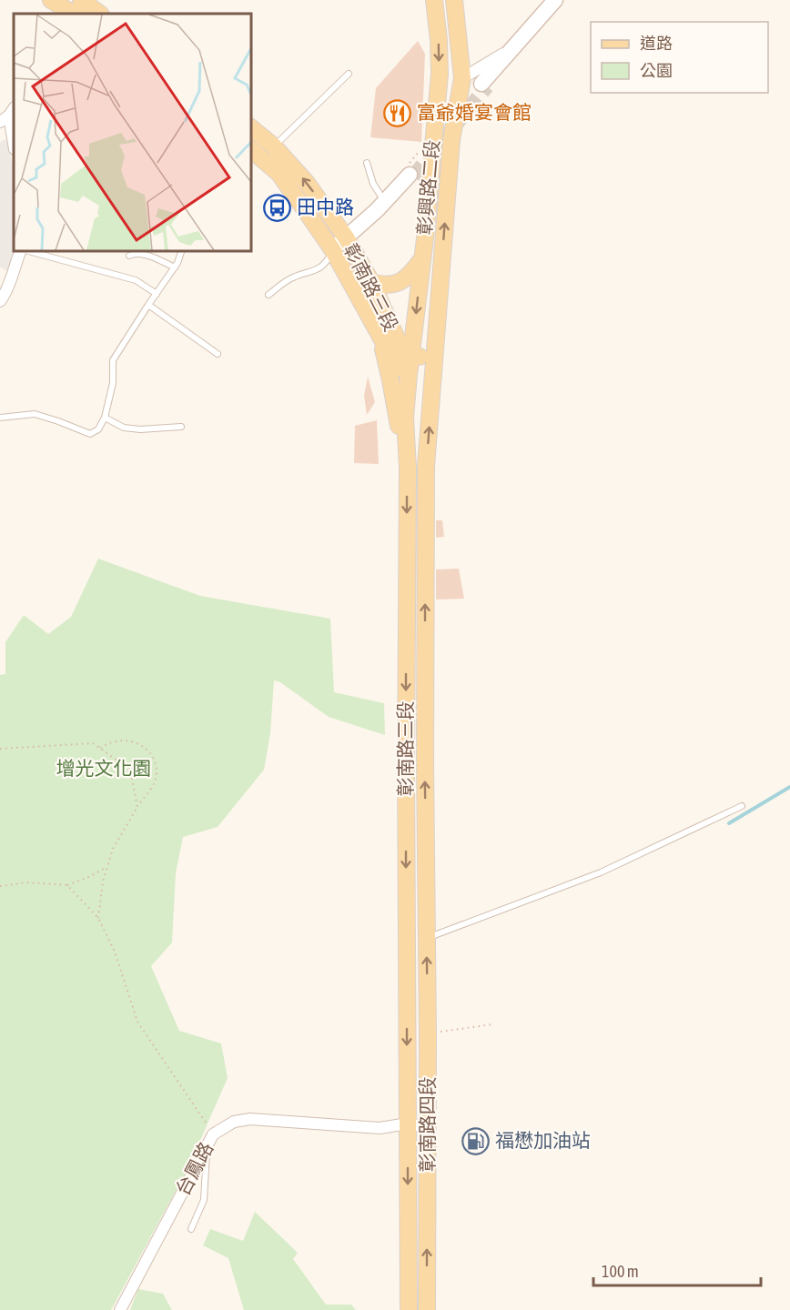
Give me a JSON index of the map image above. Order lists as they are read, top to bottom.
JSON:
{
  "streets": {
    "main road": ["彰興路二段", "彰南路三段", "彰南路四段"],
    "street": ["台鳳路"]
  },
  "crossings": [
    ["彰興路二段", "彰南路三段"],
    ["彰南路三段", "彰南路四段"],
    ["彰南路三段", "台鳳路"],
    ["彰南路四段", "台鳳路"]
  ],
  "parks": ["增光文化園"],
  "places": {
    "restaurant": ["富爺婚宴會館"],
    "bus stop": ["田中路"],
    "fuel station": ["福懋加油站"]
  },
  "legend": ["道路", "公園"],
  "scale_bar": "100 m"
}
